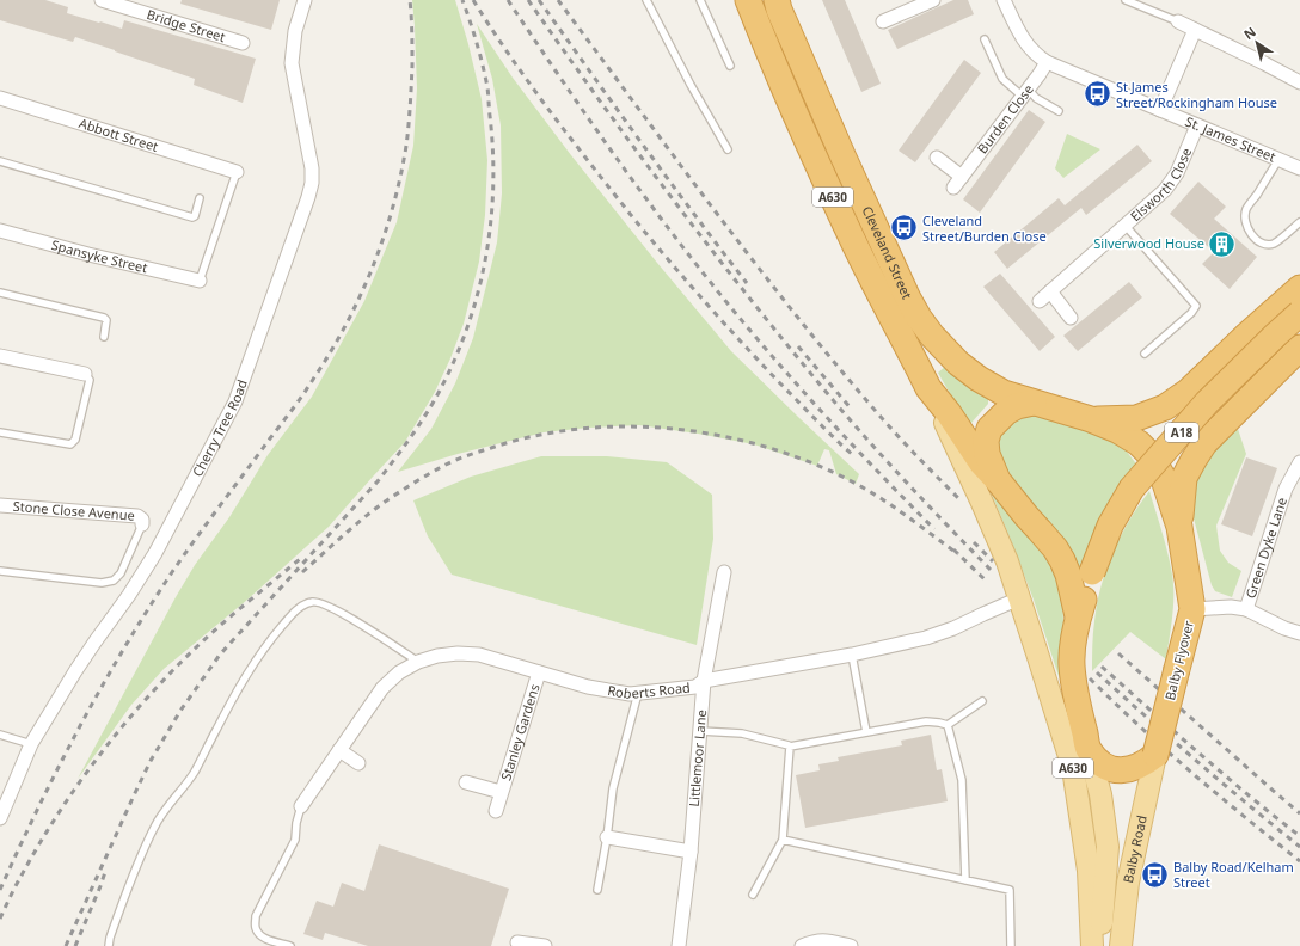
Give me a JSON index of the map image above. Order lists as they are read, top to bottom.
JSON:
{
  "streets": {
    "highway": [
      "A630",
      "Cleveland Street",
      "A18",
      "Balby Flyover"
    ],
    "main road": ["Balby Road"],
    "street": [
      "Bridge Street",
      "Burden Close",
      "Abbott Street",
      "St. James Street",
      "Elsworth Close",
      "Spansyke Street",
      "Cherry Tree Road",
      "Stone Close Avenue",
      "Green Dyke Lane",
      "Roberts Road",
      "Stanley Gardens",
      "Littlemoor Lane"
    ]
  },
  "crossings": [
    ["Burden Close", "St. James Street"],
    ["St. James Street", "Elsworth Close"],
    ["A630", "Cleveland Street"],
    ["A630", "A18"],
    ["A630", "Balby Flyover"],
    ["A630", "Roberts Road"],
    ["A630", "Balby Road"],
    ["Cleveland Street", "Balby Flyover"],
    ["Cleveland Street", "Roberts Road"],
    ["A18", "Balby Flyover"],
    ["Balby Flyover", "Balby Road"],
    ["Roberts Road", "Stanley Gardens"],
    ["Roberts Road", "Littlemoor Lane"]
  ],
  "places": {
    "bus stop": ["St James Street/Rockingham House", "Cleveland Street/Burden Close", "Balby Road/Kelham Street"],
    "building": ["Silverwood House"]
  },
  "north": "top left"
}
